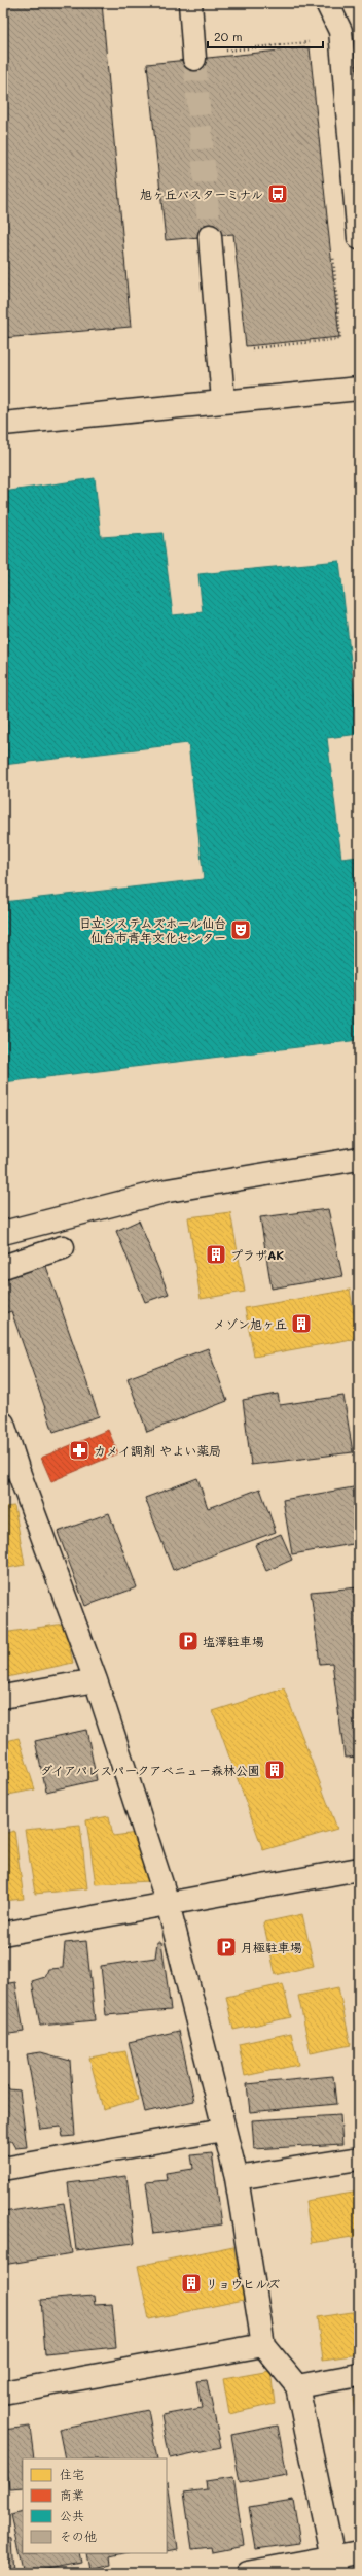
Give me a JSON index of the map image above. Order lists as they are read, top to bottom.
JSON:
{
  "places": {
    "bus stop": ["旭ヶ丘バスターミナル"],
    "theatre": ["日立システムズホール仙台 仙台市青年文化センター"],
    "building": [
      "プラザAK",
      "メゾン旭ヶ丘",
      "ダイアパレスパークアベニュー森林公園",
      "リョウヒルズ"
    ],
    "pharmacy": ["カメイ調剤 やよい薬局"],
    "parking": ["塩澤駐車場", "月極駐車場"]
  },
  "legend": [
    "住宅",
    "商業",
    "公共",
    "その他"
  ],
  "scale_bar": "20 m"
}
